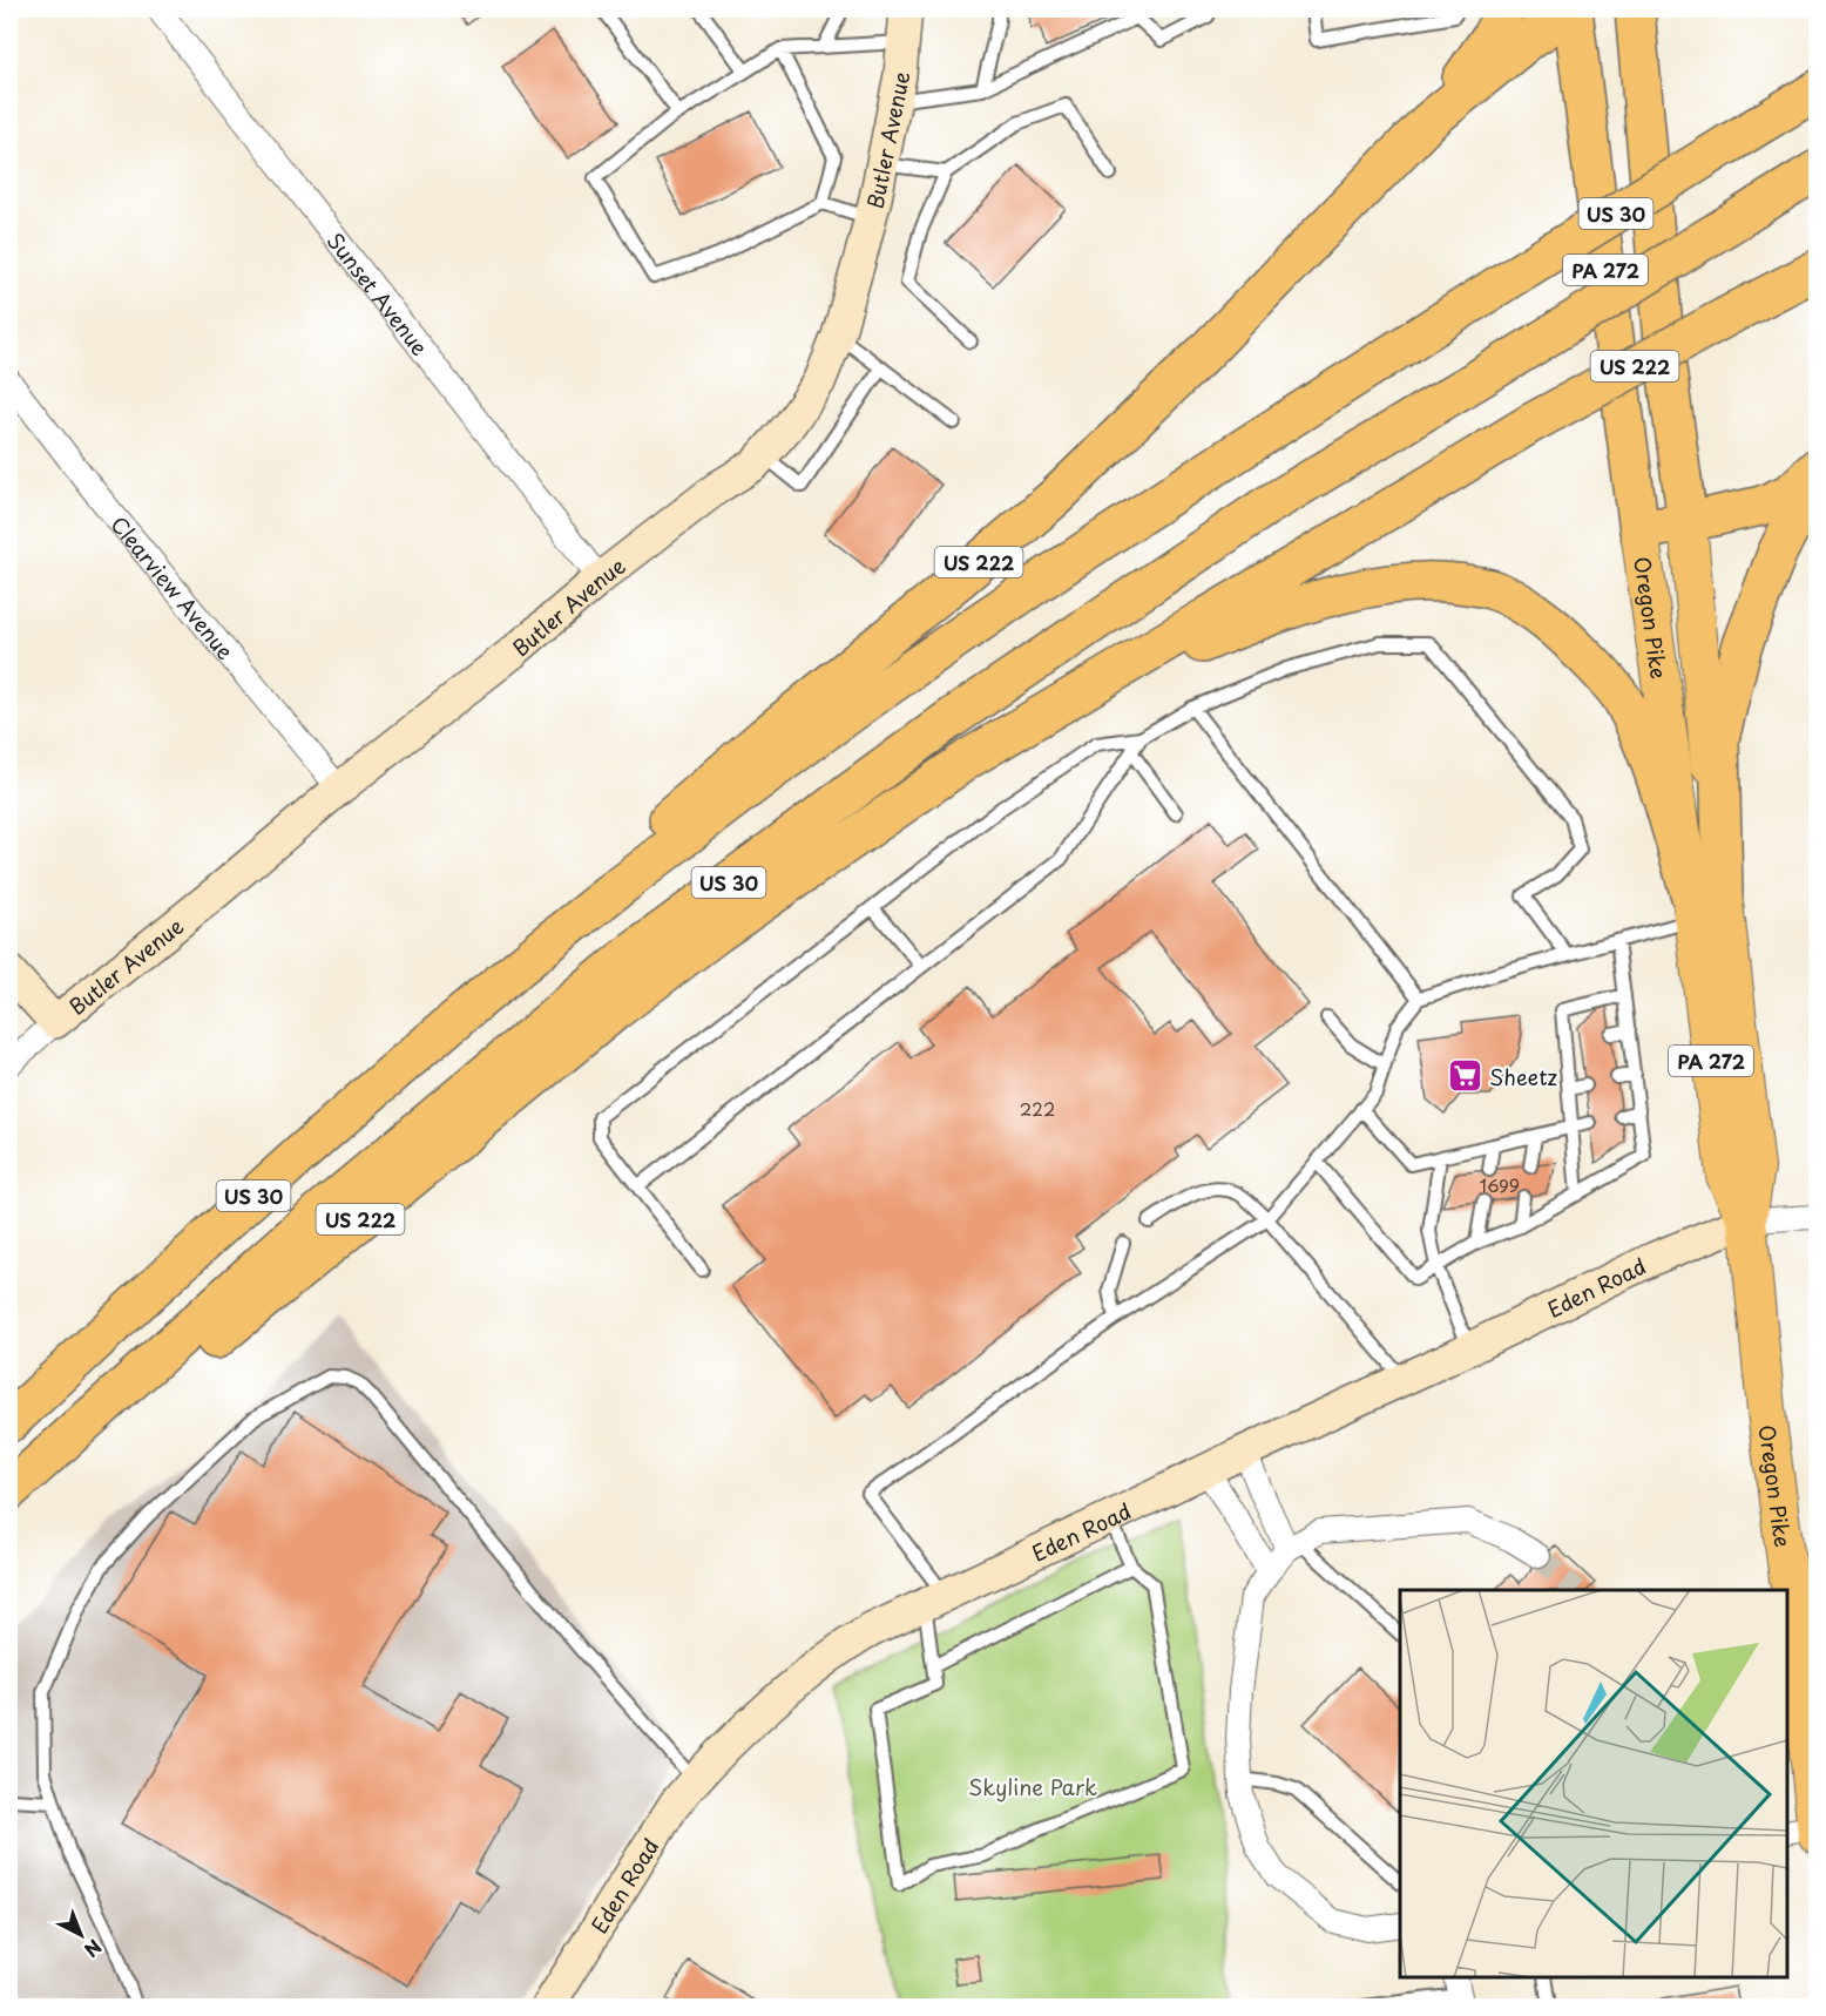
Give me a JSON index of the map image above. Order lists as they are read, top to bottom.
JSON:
{
  "streets": {
    "highway": [
      "US 30",
      "PA 272",
      "US 222",
      "Oregon Pike"
    ],
    "street": [
      "Butler Avenue",
      "Sunset Avenue",
      "Clearview Avenue",
      "Eden Road"
    ]
  },
  "crossings": [
    ["Butler Avenue", "Sunset Avenue"],
    ["Butler Avenue", "Clearview Avenue"],
    ["US 30", "US 222"],
    ["Oregon Pike", "Eden Road"]
  ],
  "parks": ["Skyline Park"],
  "places": {
    "supermarket": ["Sheetz"]
  },
  "house_numbers": ["222", "1699"],
  "north": "bottom right"
}
